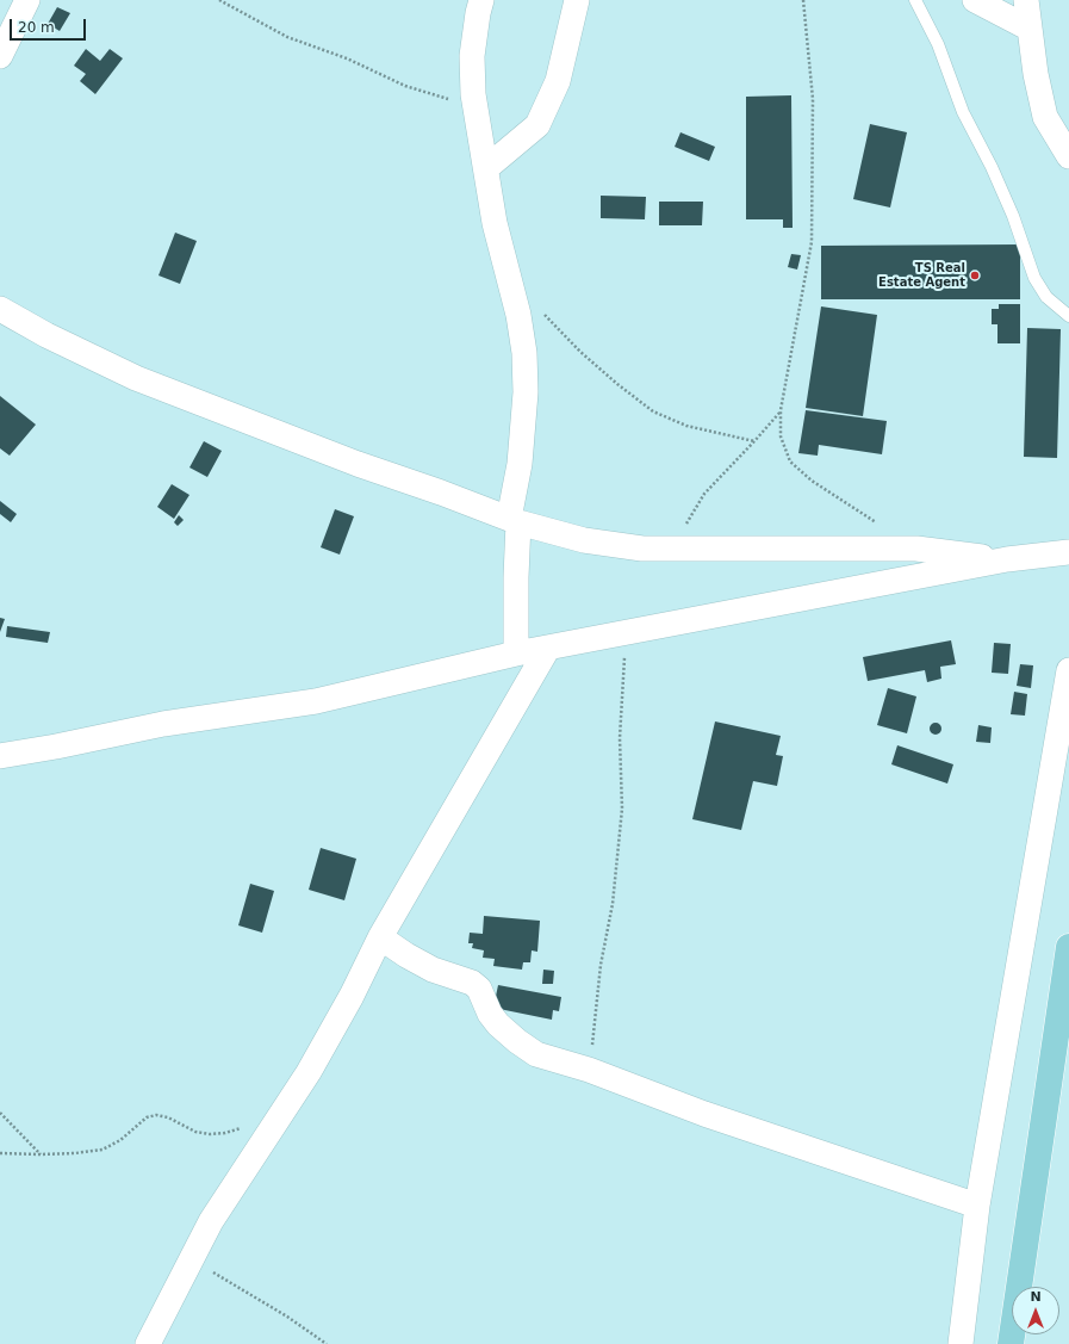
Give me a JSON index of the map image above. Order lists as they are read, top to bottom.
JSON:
{
  "places": ["TS Real Estate Agent"],
  "scale_bar": "20 m",
  "north": "top"
}
